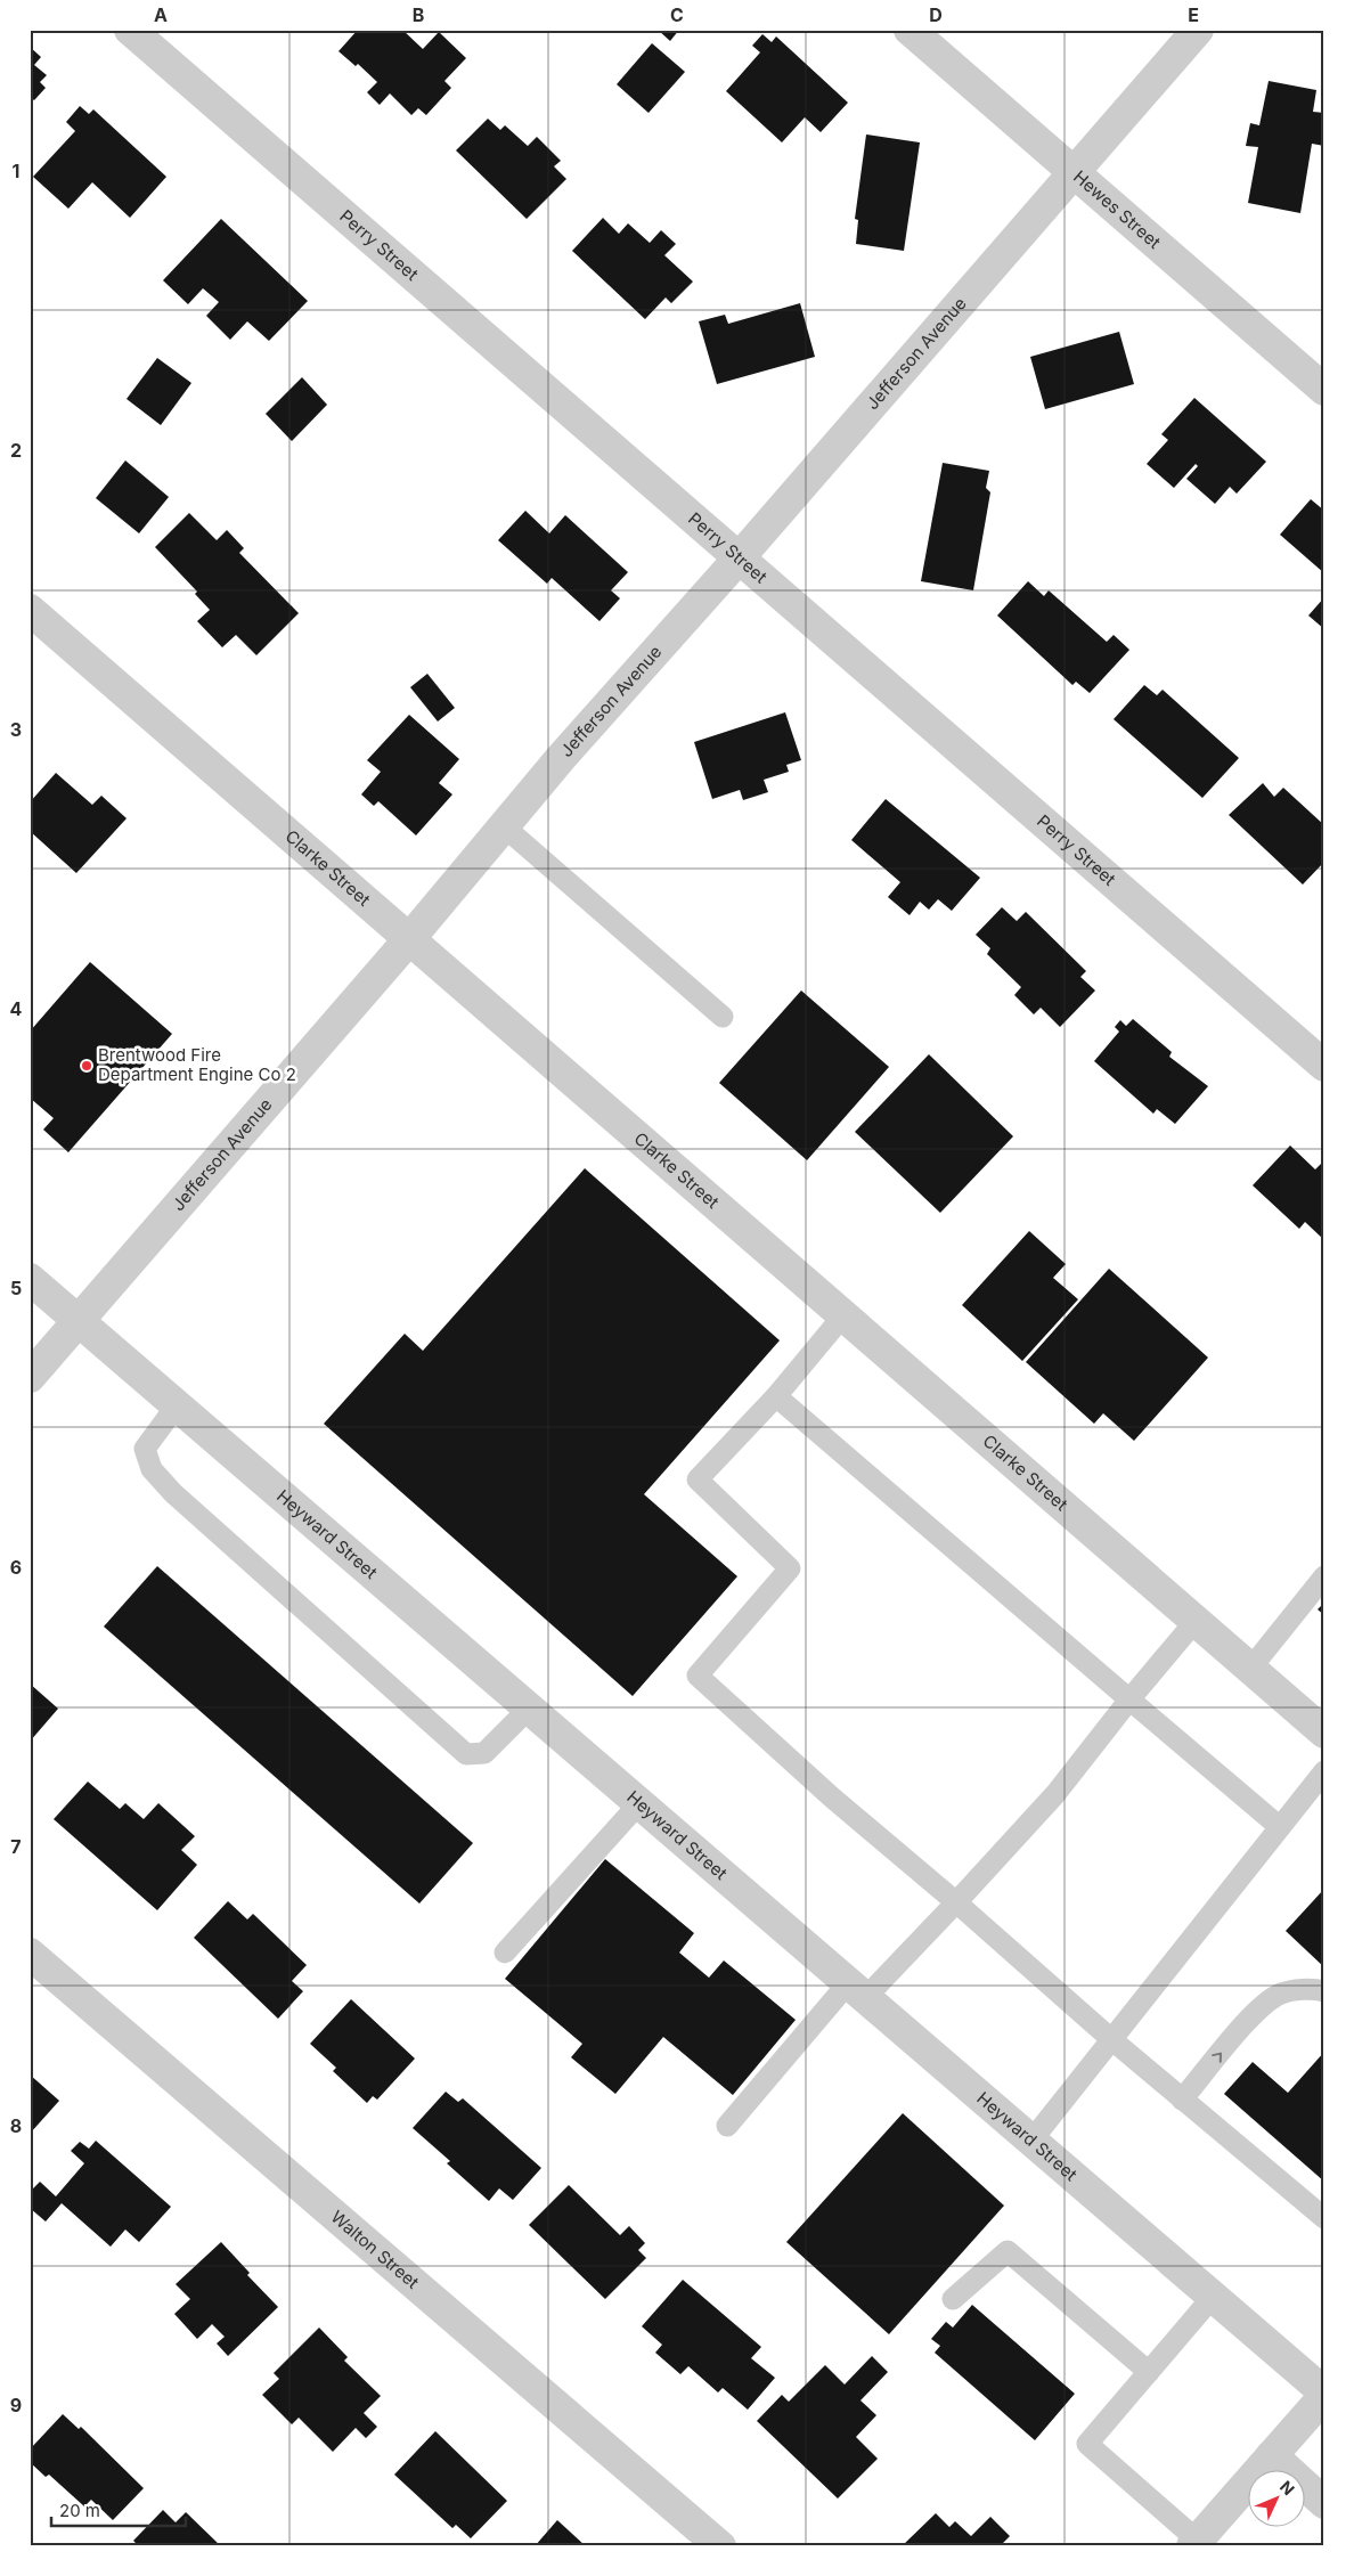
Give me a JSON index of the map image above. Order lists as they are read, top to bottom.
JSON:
{
  "streets": {
    "street": [
      "Hewes Street",
      "Perry Street",
      "Jefferson Avenue",
      "Clarke Street",
      "Heyward Street",
      "Walton Street"
    ]
  },
  "crossings": [
    ["Hewes Street", "Jefferson Avenue"],
    ["Perry Street", "Jefferson Avenue"],
    ["Jefferson Avenue", "Clarke Street"],
    ["Jefferson Avenue", "Heyward Street"]
  ],
  "places": ["Brentwood Fire Department Engine Co 2"],
  "scale_bar": "20 m",
  "north": "top right",
  "grid": {
    "columns": [
      "A",
      "B",
      "C",
      "D",
      "E"
    ],
    "rows": [
      "1",
      "2",
      "3",
      "4",
      "5",
      "6",
      "7",
      "8",
      "9"
    ]
  }
}
